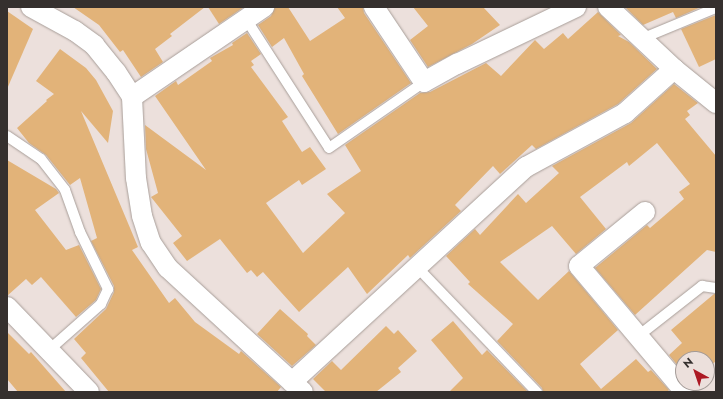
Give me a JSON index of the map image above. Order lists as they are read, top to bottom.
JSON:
{
  "north": "top left"
}
